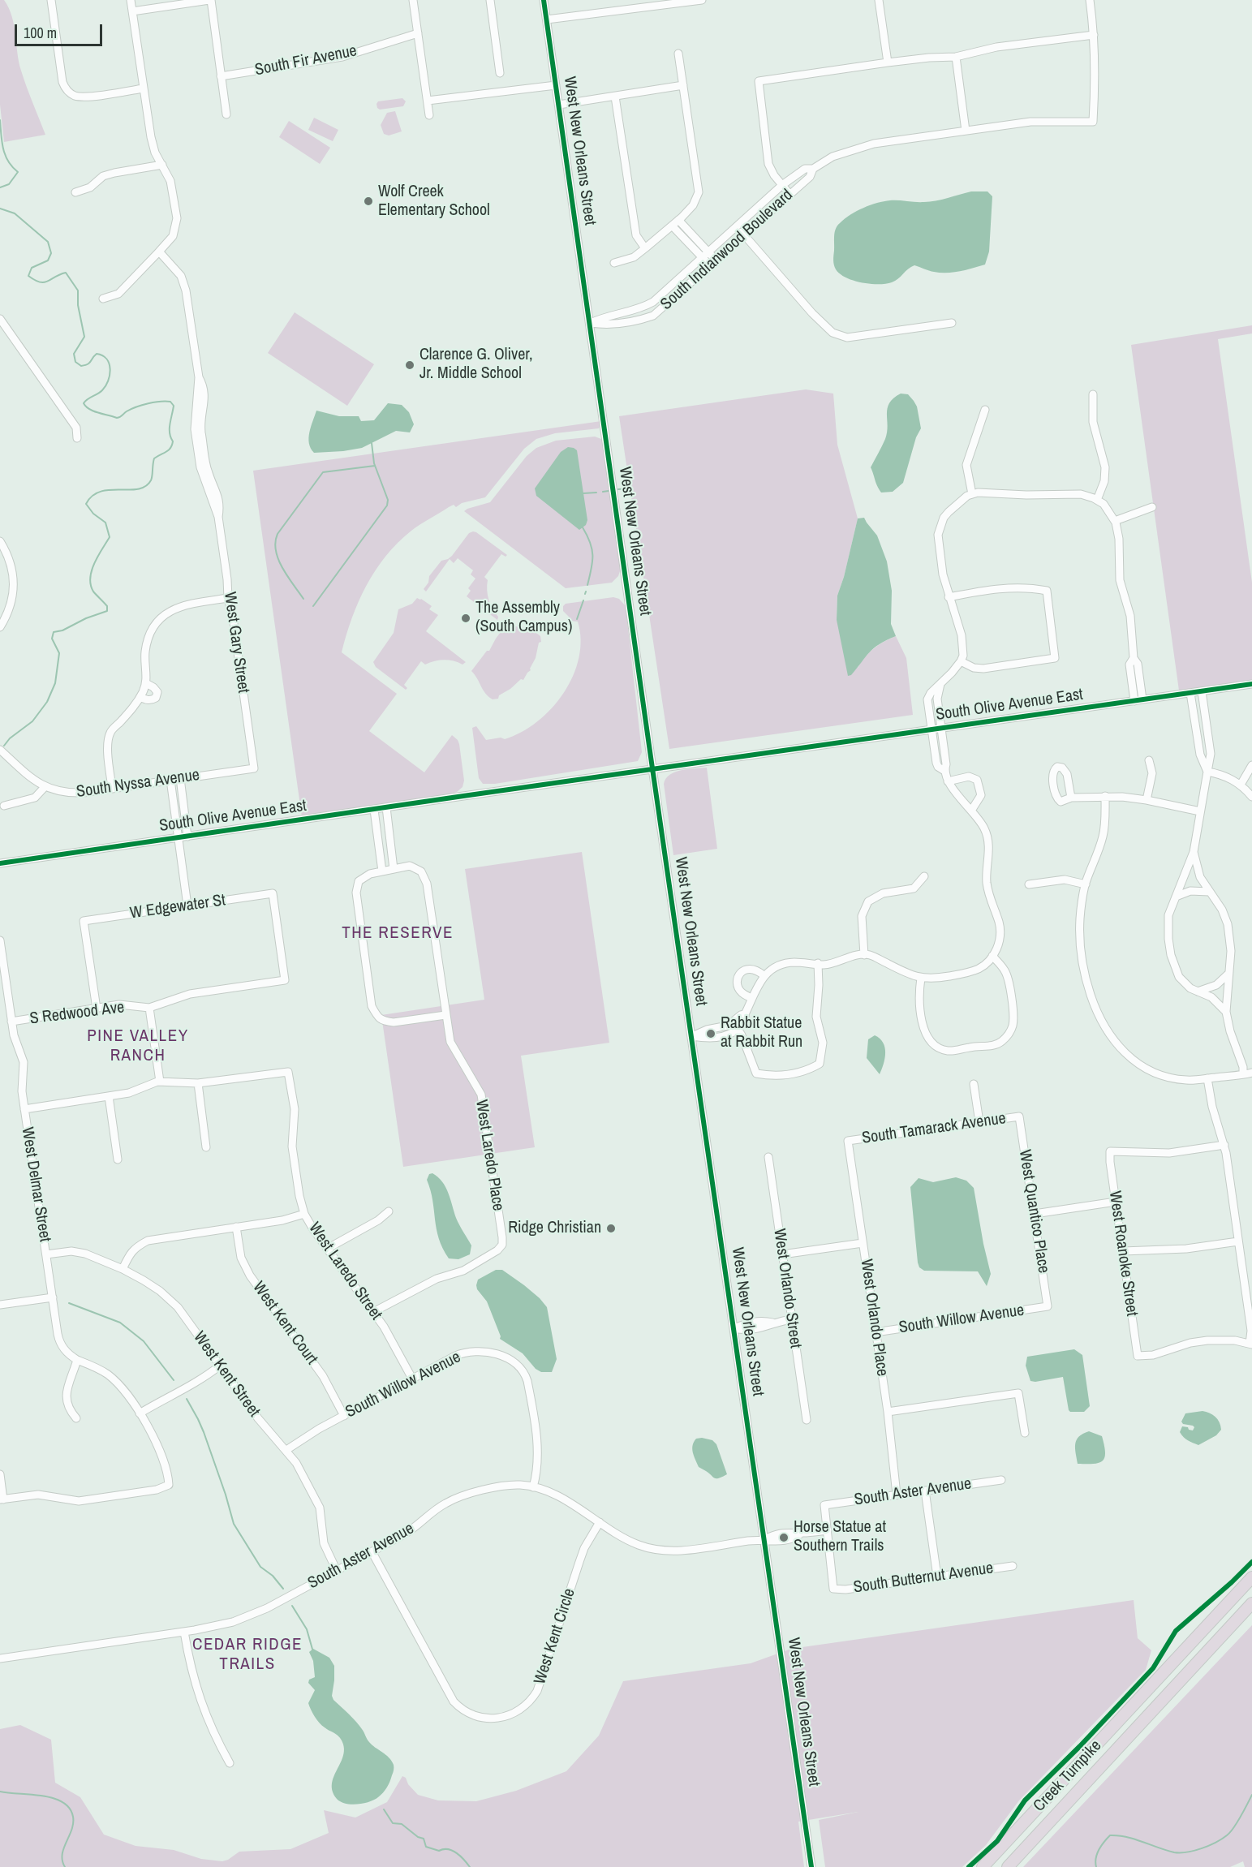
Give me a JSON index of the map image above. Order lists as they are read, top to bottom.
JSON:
{
  "streets": {
    "highway": ["Creek Turnpike"],
    "street": [
      "South Fir Avenue",
      "West New Orleans Street",
      "South Indianwood Boulevard",
      "West Gary Street",
      "South Olive Avenue East",
      "South Nyssa Avenue",
      "W Edgewater St",
      "S Redwood Ave",
      "South Tamarack Avenue",
      "West Laredo Place",
      "West Delmar Street",
      "West Quantico Place",
      "West Roanoke Street",
      "West Laredo Street",
      "West Orlando Street",
      "West Orlando Place",
      "South Willow Avenue",
      "West Kent Court",
      "West Kent Street",
      "South Aster Avenue",
      "South Butternut Avenue",
      "West Kent Circle"
    ]
  },
  "crossings": [
    ["West New Orleans Street", "South Indianwood Boulevard"],
    ["West New Orleans Street", "South Olive Avenue East"],
    ["West New Orleans Street", "South Aster Avenue"],
    ["West Gary Street", "South Nyssa Avenue"],
    ["W Edgewater St", "S Redwood Ave"],
    ["S Redwood Ave", "West Delmar Street"],
    ["South Tamarack Avenue", "West Quantico Place"],
    ["South Tamarack Avenue", "West Orlando Place"],
    ["West Laredo Place", "West Laredo Street"],
    ["West Delmar Street", "West Kent Street"],
    ["West Quantico Place", "South Willow Avenue"],
    ["West Laredo Street", "South Willow Avenue"],
    ["West Orlando Place", "South Willow Avenue"],
    ["West Orlando Place", "South Aster Avenue"],
    ["South Willow Avenue", "West Kent Court"],
    ["South Willow Avenue", "West Kent Street"],
    ["South Willow Avenue", "South Aster Avenue"],
    ["West Kent Street", "South Aster Avenue"],
    ["South Aster Avenue", "South Butternut Avenue"],
    ["South Aster Avenue", "West Kent Circle"]
  ],
  "districts": ["THE RESERVE", "PINE VALLEY RANCH", "CEDAR RIDGE TRAILS"],
  "places": [
    "Wolf Creek Elementary School",
    "Clarence G. Oliver, Jr. Middle School",
    "The Assembly (South Campus)",
    "Rabbit Statue at Rabbit Run",
    "Ridge Christian",
    "Horse Statue at Southern Trails"
  ],
  "scale_bar": "100 m"
}
